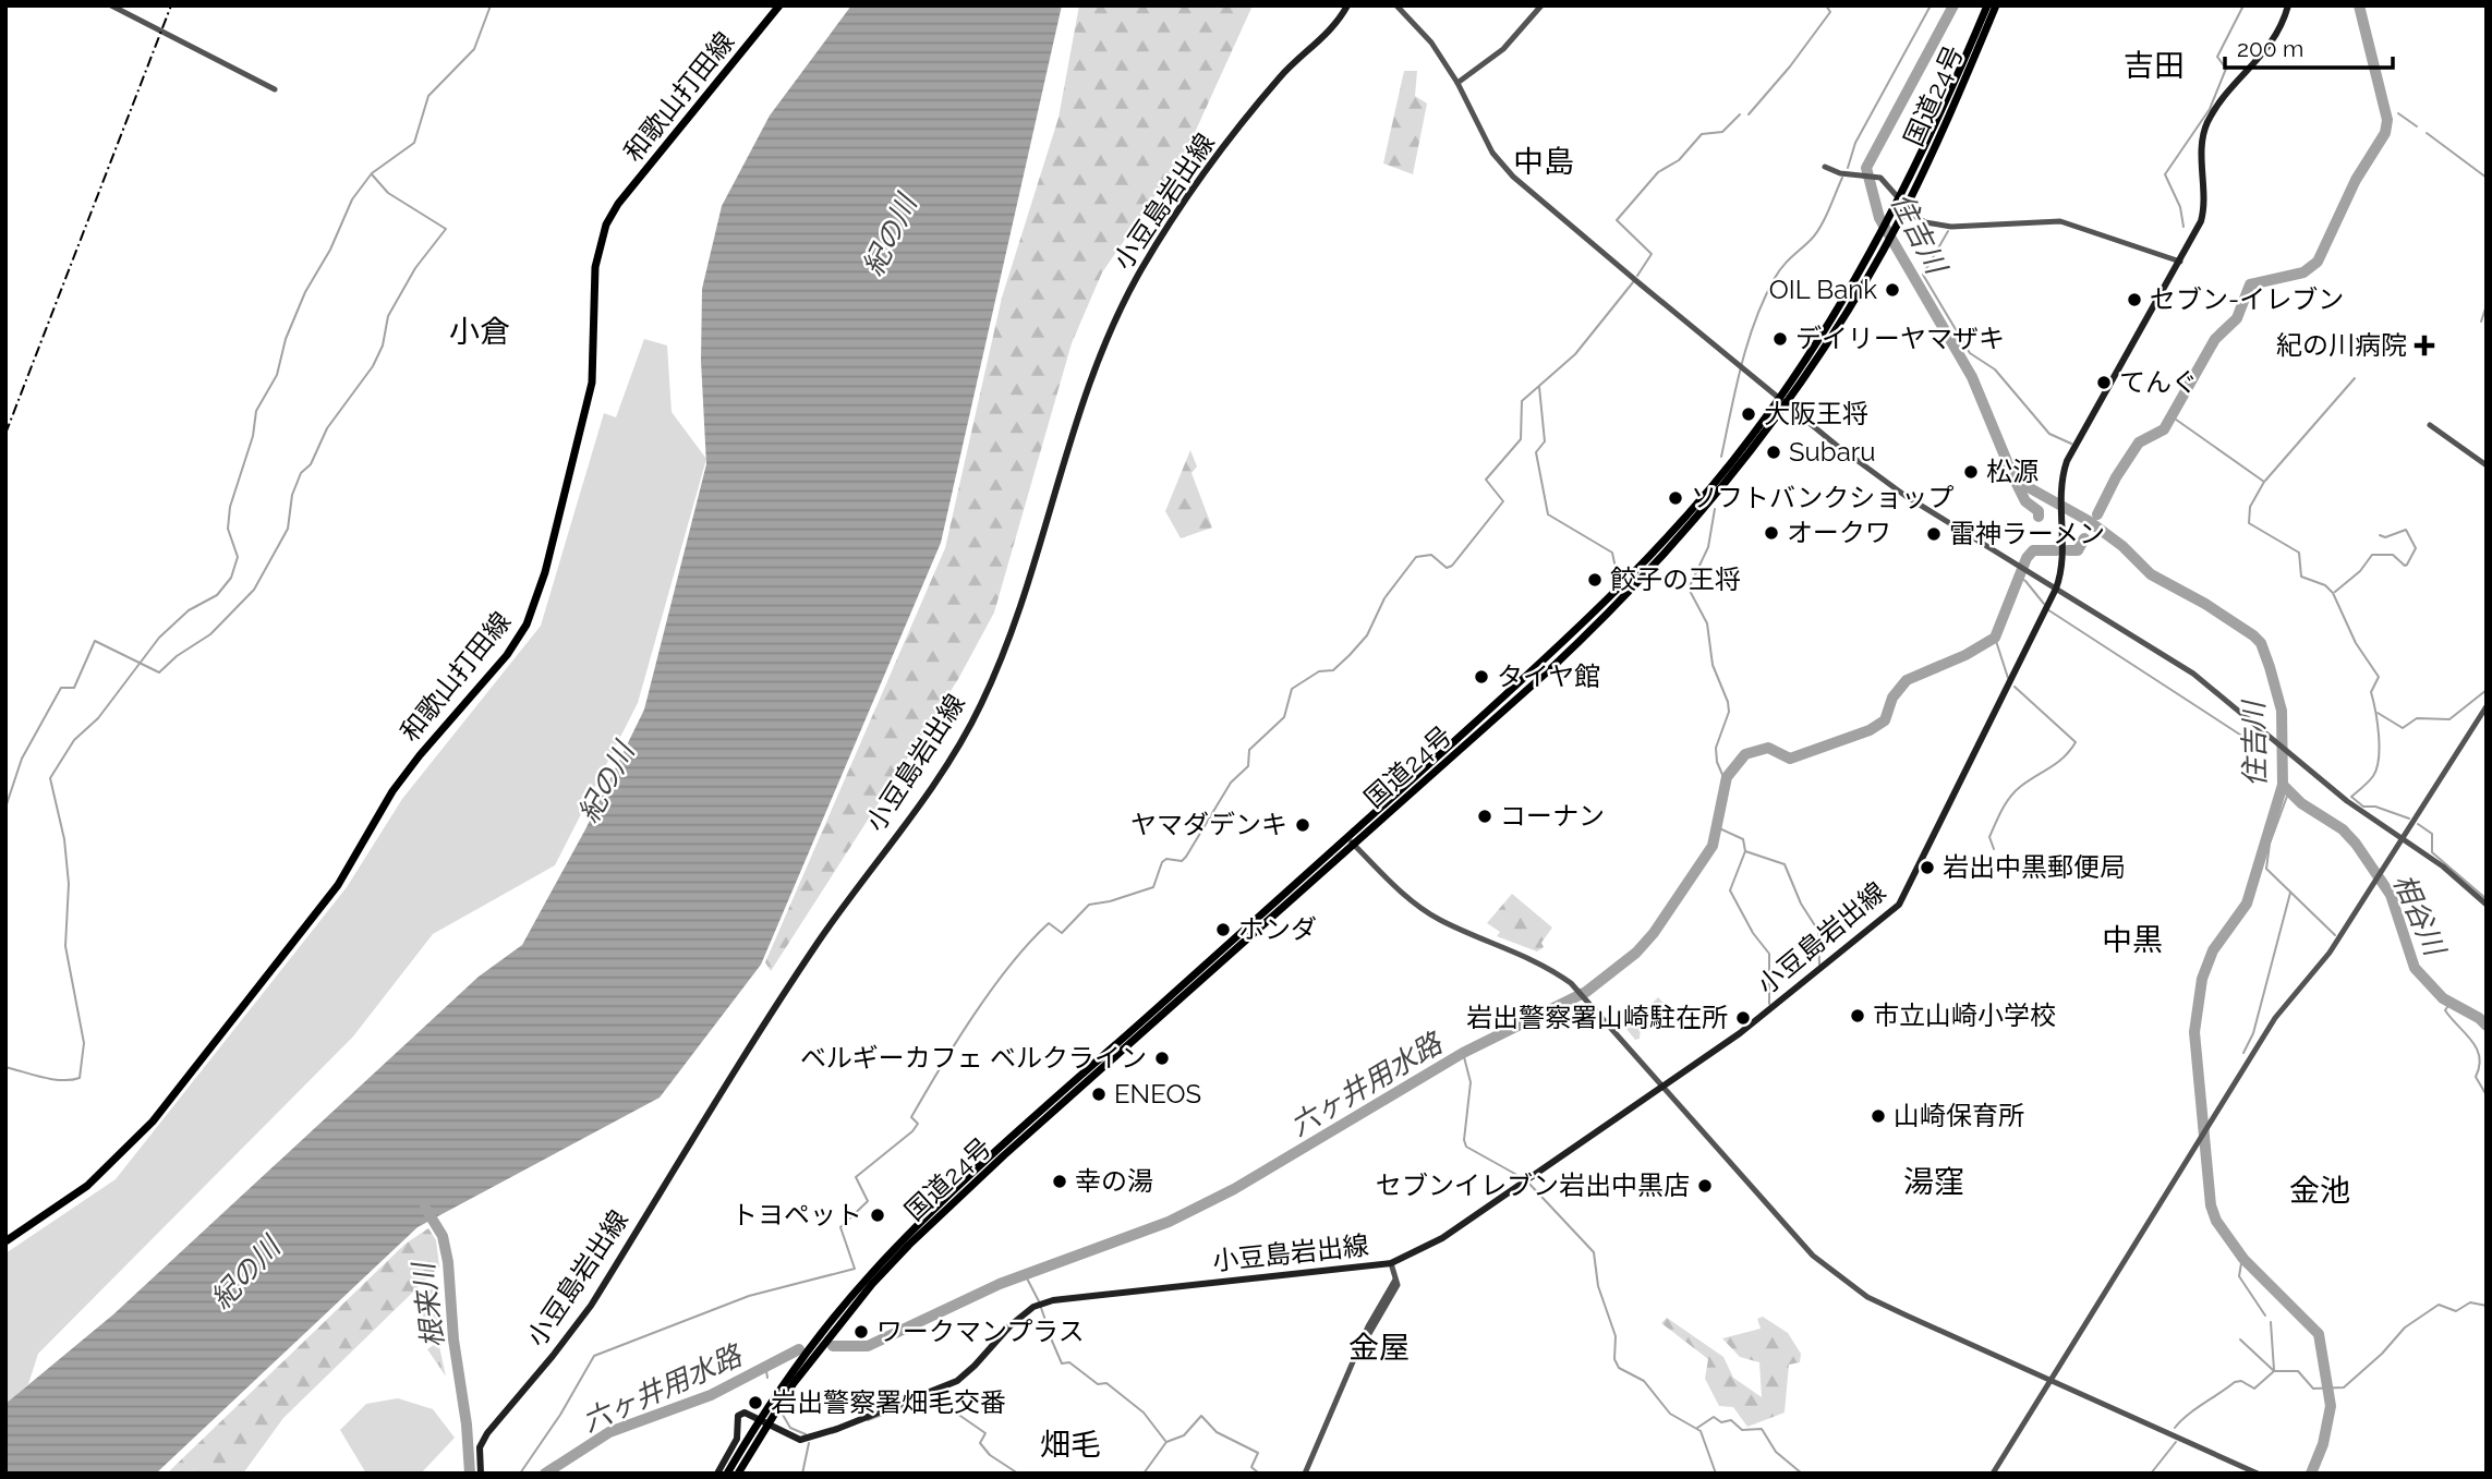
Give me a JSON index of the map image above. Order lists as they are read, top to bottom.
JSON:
{
  "streets": {
    "main road": ["国道24号", "和歌山打田線", "小豆島岩出線"]
  },
  "crossings": [
    ["国道24号", "小豆島岩出線"]
  ],
  "districts": [
    "吉田",
    "中島",
    "小倉",
    "中黒",
    "湯窪",
    "金池",
    "金屋",
    "畑毛"
  ],
  "water": [
    "住吉川",
    "紀の川",
    "相谷川",
    "六ヶ井用水路",
    "根来川"
  ],
  "places": {
    "other": [
      "OIL Bank",
      "セブン-イレブン",
      "デイリーヤマザキ",
      "てんぐ",
      "大阪王将",
      "Subaru",
      "松源",
      "ソフトバンクショップ",
      "オークワ",
      "雷神ラーメン",
      "餃子の王将",
      "タイヤ館",
      "コーナン",
      "ヤマダデンキ",
      "岩出中黒郵便局",
      "ホンダ",
      "市立山崎小学校",
      "岩出警察署山崎駐在所",
      "ベルギーカフェ ベルクライン",
      "ENEOS",
      "山崎保育所",
      "幸の湯",
      "セブンイレブン岩出中黒店",
      "トヨペット",
      "ワークマンプラス",
      "岩出警察署畑毛交番"
    ],
    "health": ["紀の川病院"]
  },
  "scale_bar": "200 m"
}
